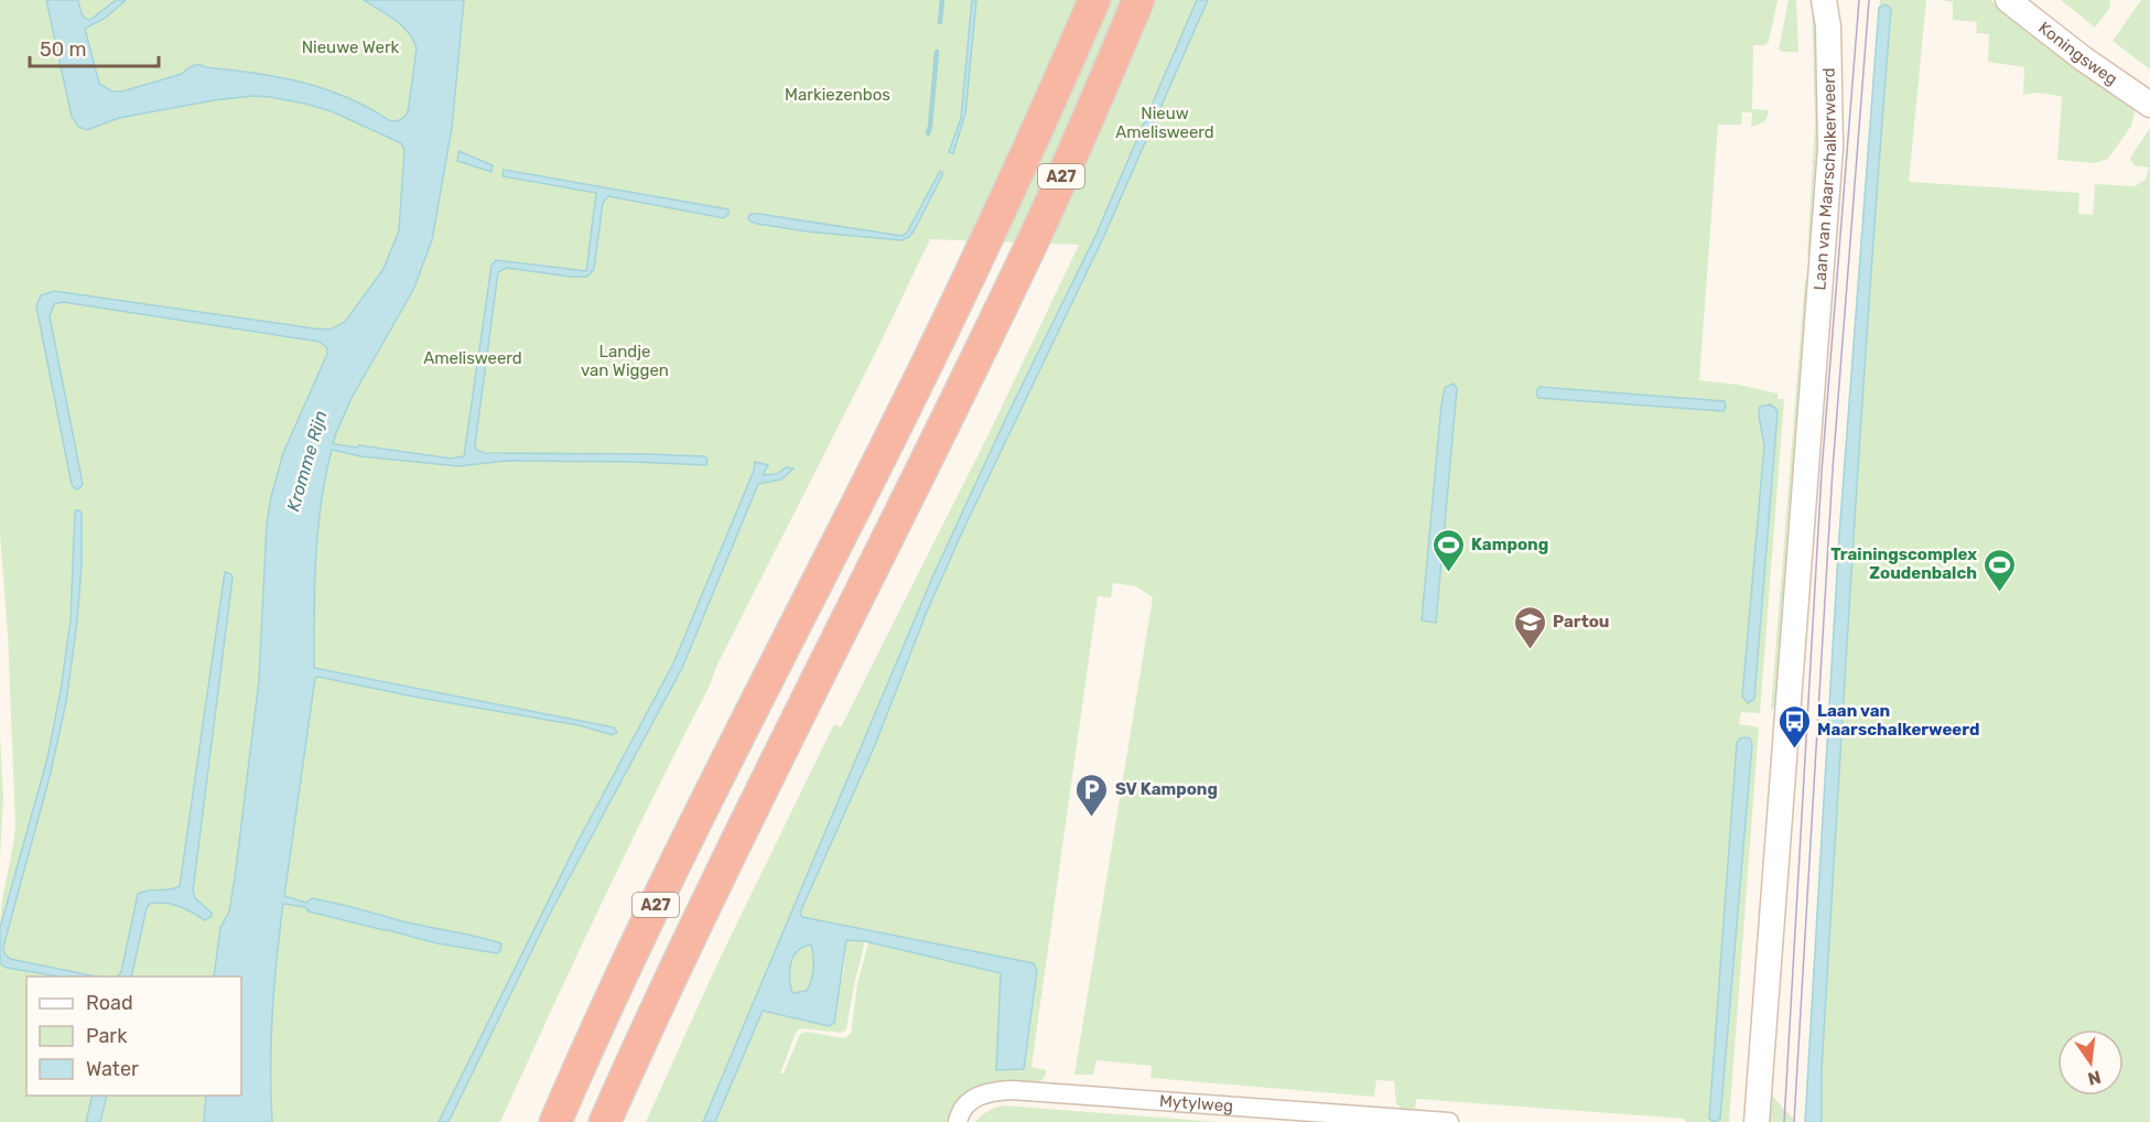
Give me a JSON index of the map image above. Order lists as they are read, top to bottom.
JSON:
{
  "streets": {
    "highway": ["A27"],
    "main road": ["Koningsweg", "Laan van Maarschalkerweerd"],
    "street": ["Mytylweg"]
  },
  "water": ["Kromme Rijn"],
  "parks": [
    "Nieuwe Werk",
    "Markiezenbos",
    "Nieuw Amelisweerd",
    "Landje van Wiggen",
    "Amelisweerd"
  ],
  "places": {
    "sports": ["Kampong", "Trainingscomplex Zoudenbalch"],
    "school or university": ["Partou"],
    "bus stop": ["Laan van Maarschalkerweerd"],
    "parking": ["SV Kampong"]
  },
  "legend": ["Road", "Park", "Water"],
  "scale_bar": "50 m",
  "north": "bottom"
}
